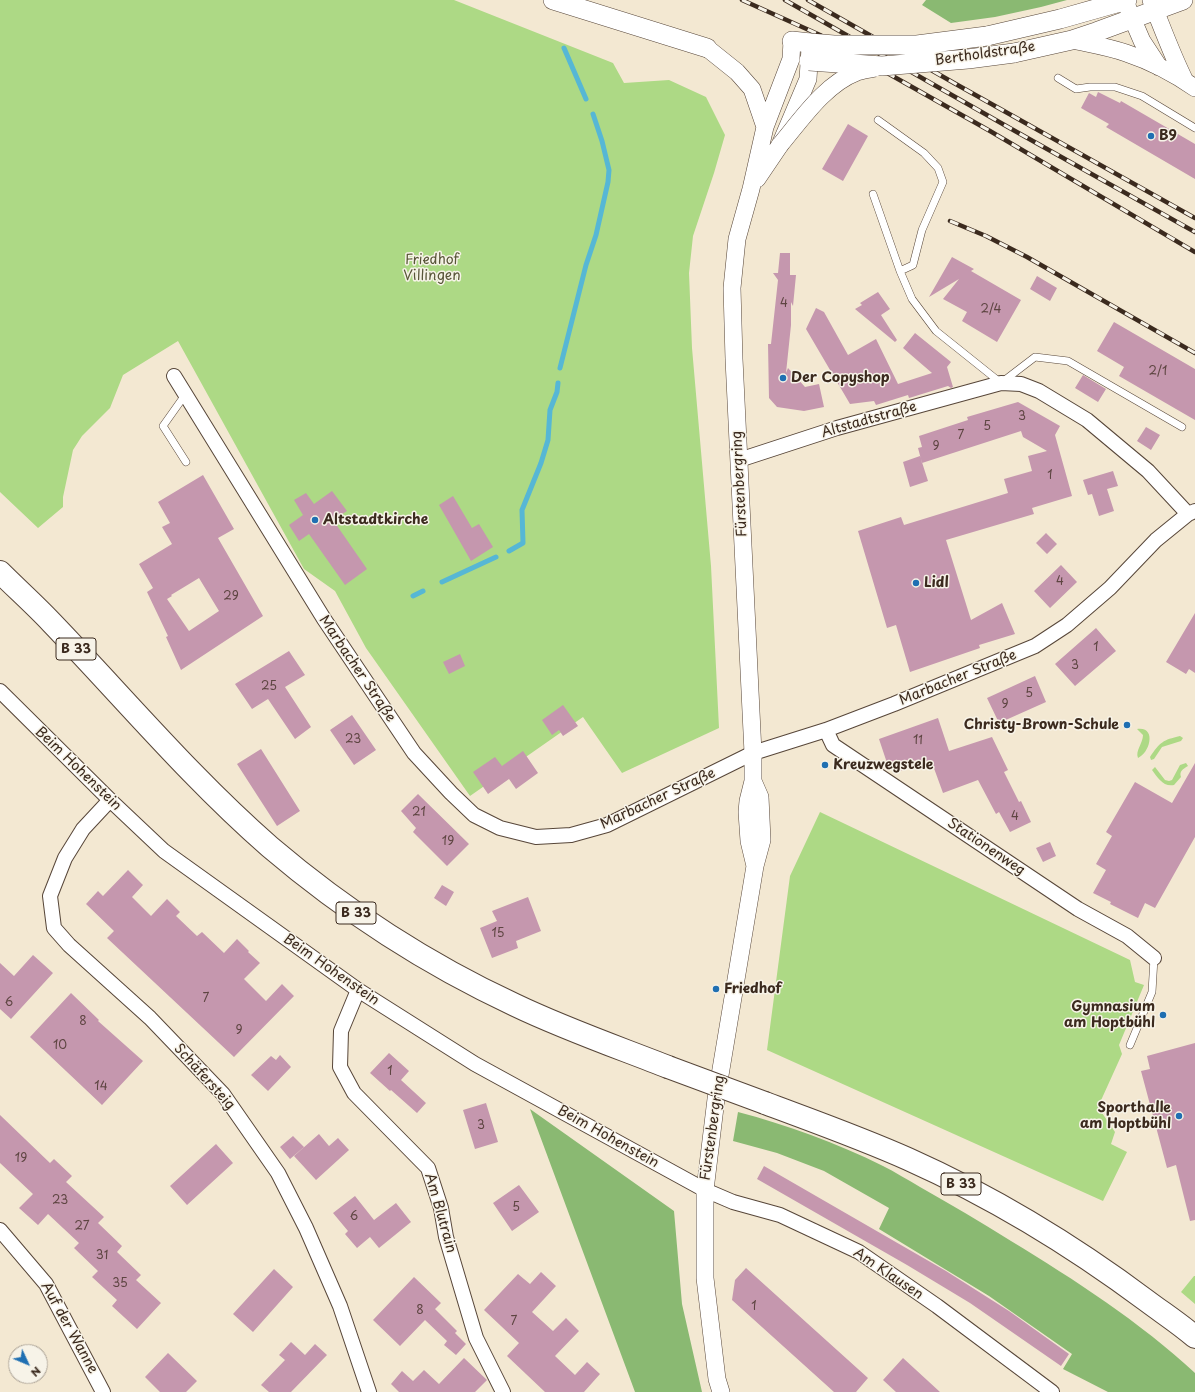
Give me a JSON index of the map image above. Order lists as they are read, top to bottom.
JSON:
{
  "streets": {
    "main road": ["Bertholdstraße", "B 33"],
    "street": [
      "Altstadtstraße",
      "Fürstenbergring",
      "Marbacher Straße",
      "Beim Hohenstein",
      "Stationenweg",
      "Schäfersteig",
      "Am Blutrain",
      "Am Klausen",
      "Auf der Wanne"
    ]
  },
  "crossings": [
    ["Bertholdstraße", "Fürstenbergring"],
    ["Altstadtstraße", "Fürstenbergring"],
    ["Altstadtstraße", "Marbacher Straße"],
    ["Fürstenbergring", "Marbacher Straße"],
    ["Fürstenbergring", "Beim Hohenstein"],
    ["Fürstenbergring", "Am Klausen"],
    ["Marbacher Straße", "Stationenweg"],
    ["Beim Hohenstein", "Schäfersteig"],
    ["Beim Hohenstein", "Am Blutrain"],
    ["Beim Hohenstein", "Am Klausen"]
  ],
  "parks": ["Friedhof Villingen"],
  "places": [
    "B9",
    "Der Copyshop",
    "Altstadtkirche",
    "Lidl",
    "Christy-Brown-Schule",
    "Kreuzwegstele",
    "Friedhof",
    "Gymnasium am Hoptbühl",
    "Sporthalle am Hoptbühl"
  ],
  "house_numbers": [
    "4",
    "2/4",
    "2/1",
    "3",
    "5",
    "7",
    "9",
    "1",
    "4",
    "29",
    "1",
    "3",
    "25",
    "5",
    "9",
    "23",
    "11",
    "21",
    "4",
    "19",
    "15",
    "7",
    "6",
    "8",
    "9",
    "10",
    "1",
    "14",
    "3",
    "19",
    "23",
    "5",
    "6",
    "27",
    "31",
    "35",
    "1",
    "8",
    "7"
  ],
  "north": "bottom right"
}
